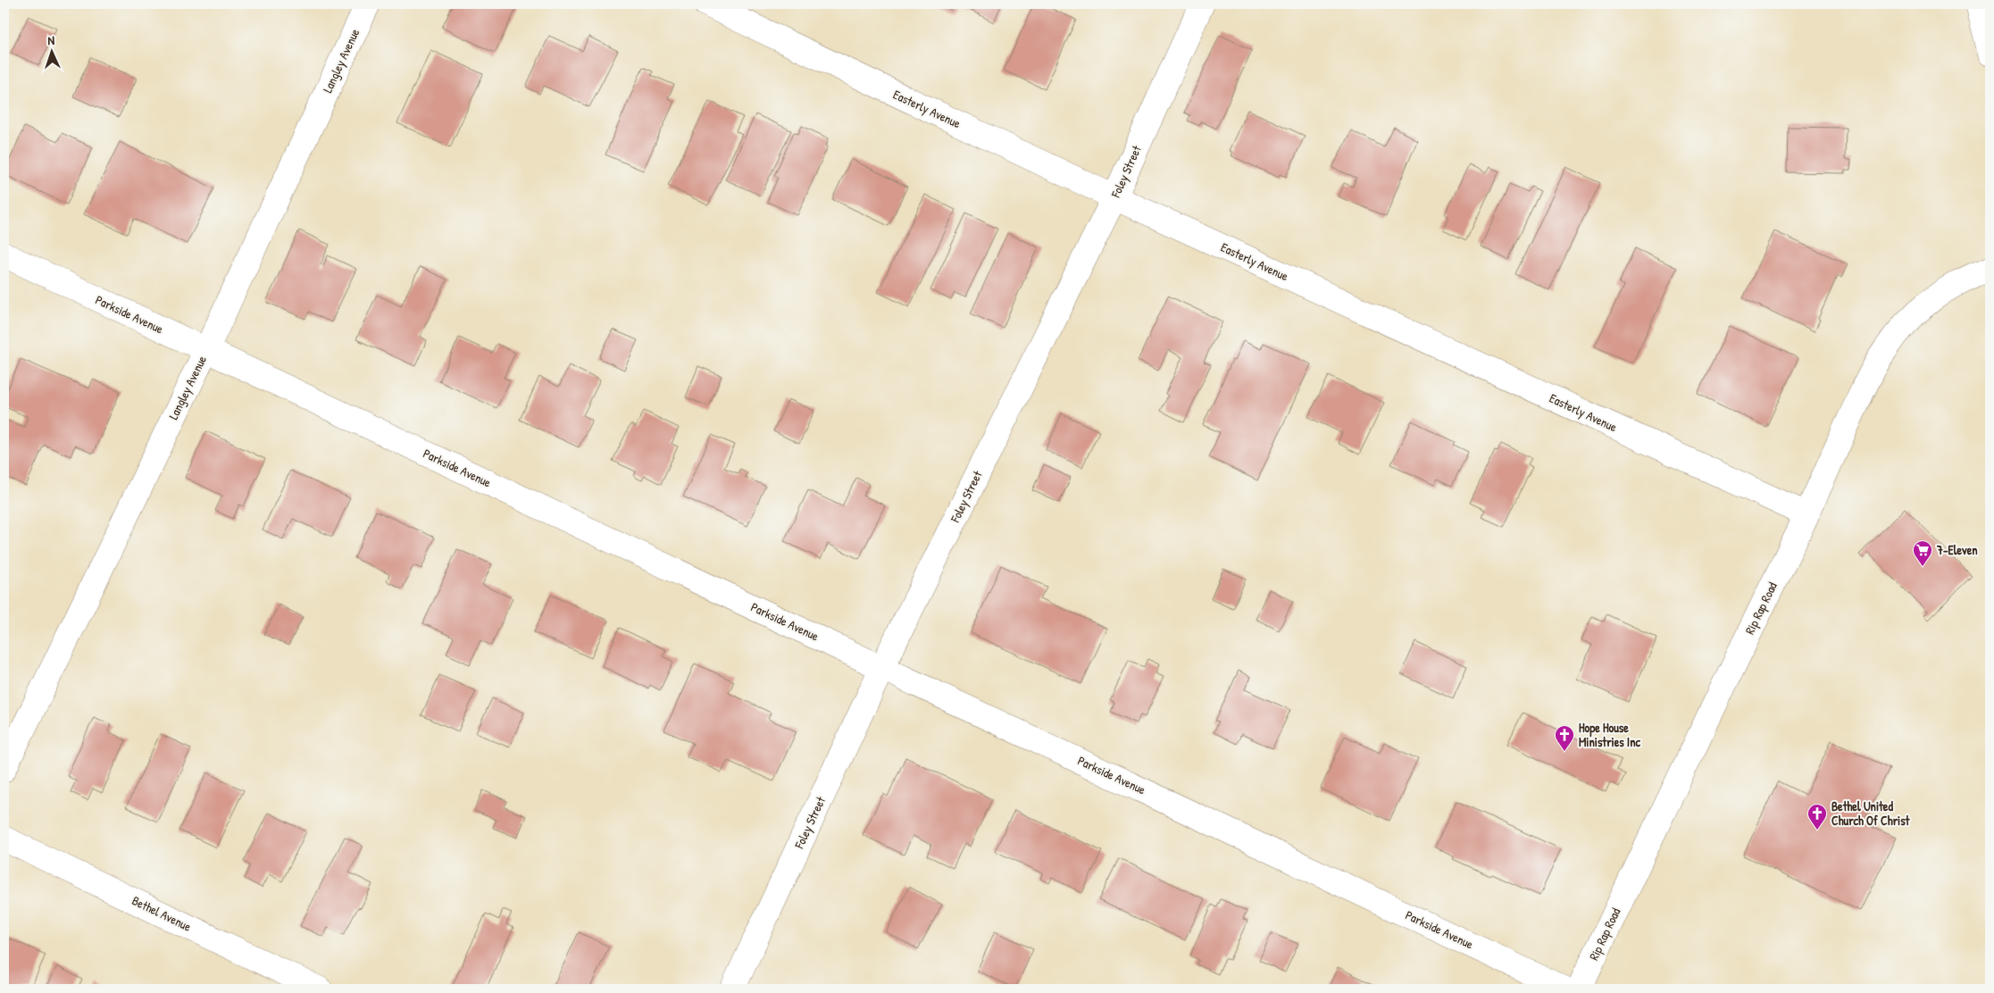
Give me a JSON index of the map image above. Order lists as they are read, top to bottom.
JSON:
{
  "streets": {
    "street": [
      "Langley Avenue",
      "Easterly Avenue",
      "Foley Street",
      "Parkside Avenue",
      "Rip Rap Road",
      "Bethel Avenue"
    ]
  },
  "crossings": [
    ["Langley Avenue", "Parkside Avenue"],
    ["Easterly Avenue", "Foley Street"],
    ["Easterly Avenue", "Rip Rap Road"],
    ["Foley Street", "Parkside Avenue"]
  ],
  "places": {
    "supermarket": ["7-Eleven"],
    "church": ["Hope House Ministries Inc", "Bethel United Church Of Christ"]
  },
  "north": "top"
}
